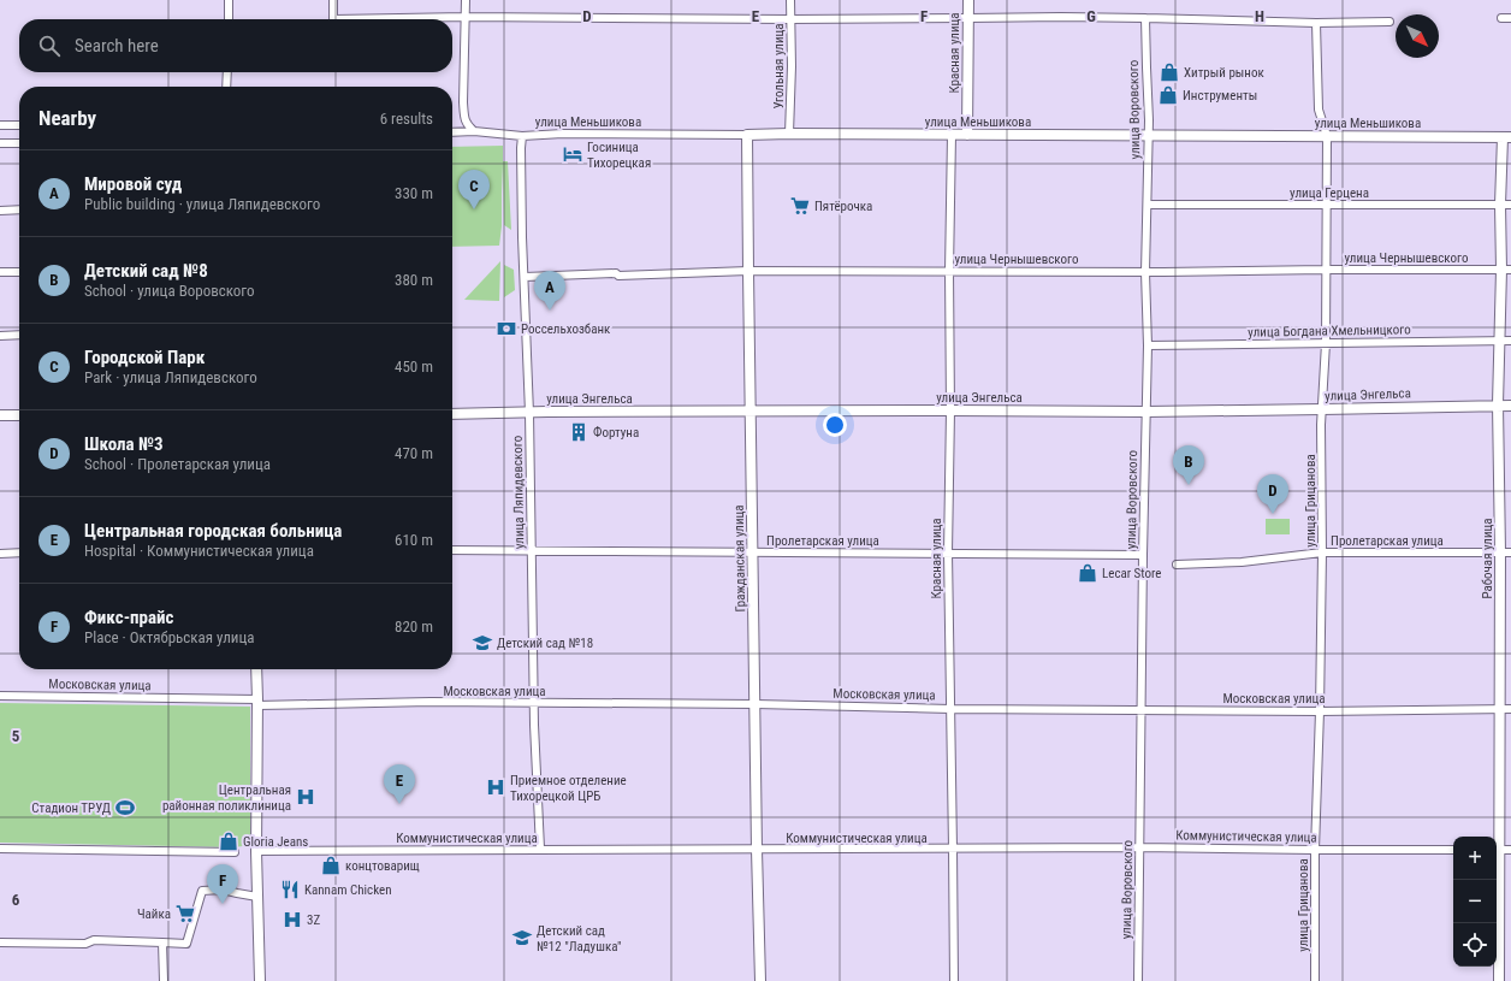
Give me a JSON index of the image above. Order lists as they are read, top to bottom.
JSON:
{
  "streets": {
    "main road": [
      "Красная улица",
      "улица Меньшикова",
      "улица Энгельса",
      "Гражданская улица",
      "Рабочая улица"
    ],
    "street": [
      "Угольная улица",
      "улица Воровского",
      "улица Герцена",
      "улица Чернышевского",
      "улица Богдана Хмельницкого",
      "улица Ляпидевского",
      "улица Грицанова",
      "Пролетарская улица",
      "Московская улица",
      "Коммунистическая улица"
    ]
  },
  "crossings": [
    ["Красная улица", "улица Меньшикова"],
    ["Красная улица", "улица Чернышевского"],
    ["Красная улица", "улица Энгельса"],
    ["Красная улица", "Пролетарская улица"],
    ["Красная улица", "Московская улица"],
    ["Красная улица", "Коммунистическая улица"],
    ["Угольная улица", "улица Меньшикова"],
    ["улица Воровского", "улица Меньшикова"],
    ["улица Воровского", "улица Герцена"],
    ["улица Воровского", "улица Чернышевского"],
    ["улица Воровского", "улица Богдана Хмельницкого"],
    ["улица Воровского", "улица Энгельса"],
    ["улица Воровского", "Пролетарская улица"],
    ["улица Воровского", "Московская улица"],
    ["улица Воровского", "Коммунистическая улица"],
    ["улица Меньшикова", "улица Ляпидевского"],
    ["улица Меньшикова", "улица Грицанова"],
    ["улица Меньшикова", "Гражданская улица"],
    ["улица Меньшикова", "Рабочая улица"],
    ["улица Герцена", "улица Грицанова"],
    ["улица Герцена", "Рабочая улица"],
    ["улица Чернышевского", "улица Ляпидевского"],
    ["улица Чернышевского", "улица Грицанова"],
    ["улица Чернышевского", "Гражданская улица"],
    ["улица Чернышевского", "Рабочая улица"],
    ["улица Богдана Хмельницкого", "улица Грицанова"],
    ["улица Богдана Хмельницкого", "Рабочая улица"],
    ["улица Энгельса", "улица Ляпидевского"],
    ["улица Энгельса", "улица Грицанова"],
    ["улица Энгельса", "Гражданская улица"],
    ["улица Энгельса", "Рабочая улица"],
    ["улица Ляпидевского", "Пролетарская улица"],
    ["улица Ляпидевского", "Московская улица"],
    ["улица Ляпидевского", "Коммунистическая улица"],
    ["улица Грицанова", "Пролетарская улица"],
    ["улица Грицанова", "Московская улица"],
    ["улица Грицанова", "Коммунистическая улица"],
    ["Пролетарская улица", "Гражданская улица"],
    ["Пролетарская улица", "Рабочая улица"],
    ["Гражданская улица", "Московская улица"],
    ["Гражданская улица", "Коммунистическая улица"],
    ["Рабочая улица", "Московская улица"]
  ],
  "places": {
    "shop": [
      "Хитрый рынок",
      "Инструменты",
      "Lecar Store",
      "Gloria Jeans",
      "концтоварищ"
    ],
    "hotel": ["Госиница Тихорецкая"],
    "supermarket": ["Пятёрочка", "Чайка"],
    "bank": ["Россельхозбанк"],
    "building": ["Фортуна"],
    "school or university": ["Детский сад №18", "Детский сад №12 \"Ладушка\""],
    "hospital": ["Приемное отделение Тихорецкой ЦРБ", "Центральная районная поликлиница", "3Z"],
    "sports": ["Стадион ТРУД"],
    "restaurant": ["Kannam Chicken"]
  },
  "north": "bottom right",
  "page": {
    "search": "Search here",
    "heading": ["Nearby", "6 results"],
    "list": [
      {
        "mark": "A",
        "name": "Мировой суд",
        "note": "Public building · улица Ляпидевского",
        "value": "330 m"
      },
      {
        "mark": "B",
        "name": "Детский сад №8",
        "note": "School · улица Воровского",
        "value": "380 m"
      },
      {
        "mark": "C",
        "name": "Городской Парк",
        "note": "Park · улица Ляпидевского",
        "value": "450 m"
      },
      {
        "mark": "D",
        "name": "Школа №3",
        "note": "School · Пролетарская улица",
        "value": "470 m"
      },
      {
        "mark": "E",
        "name": "Центральная городская больница",
        "note": "Hospital · Коммунистическая улица",
        "value": "610 m"
      },
      {
        "mark": "F",
        "name": "Фикс-прайс",
        "note": "Place · Октябрьская улица",
        "value": "820 m"
      }
    ],
    "pins": [
      "C",
      "A",
      "B",
      "D",
      "E",
      "F"
    ],
    "map_buttons": ["+", "−"]
  },
  "grid": {
    "columns": [
      "D",
      "E",
      "F",
      "G",
      "H"
    ],
    "rows": ["5", "6"]
  }
}
